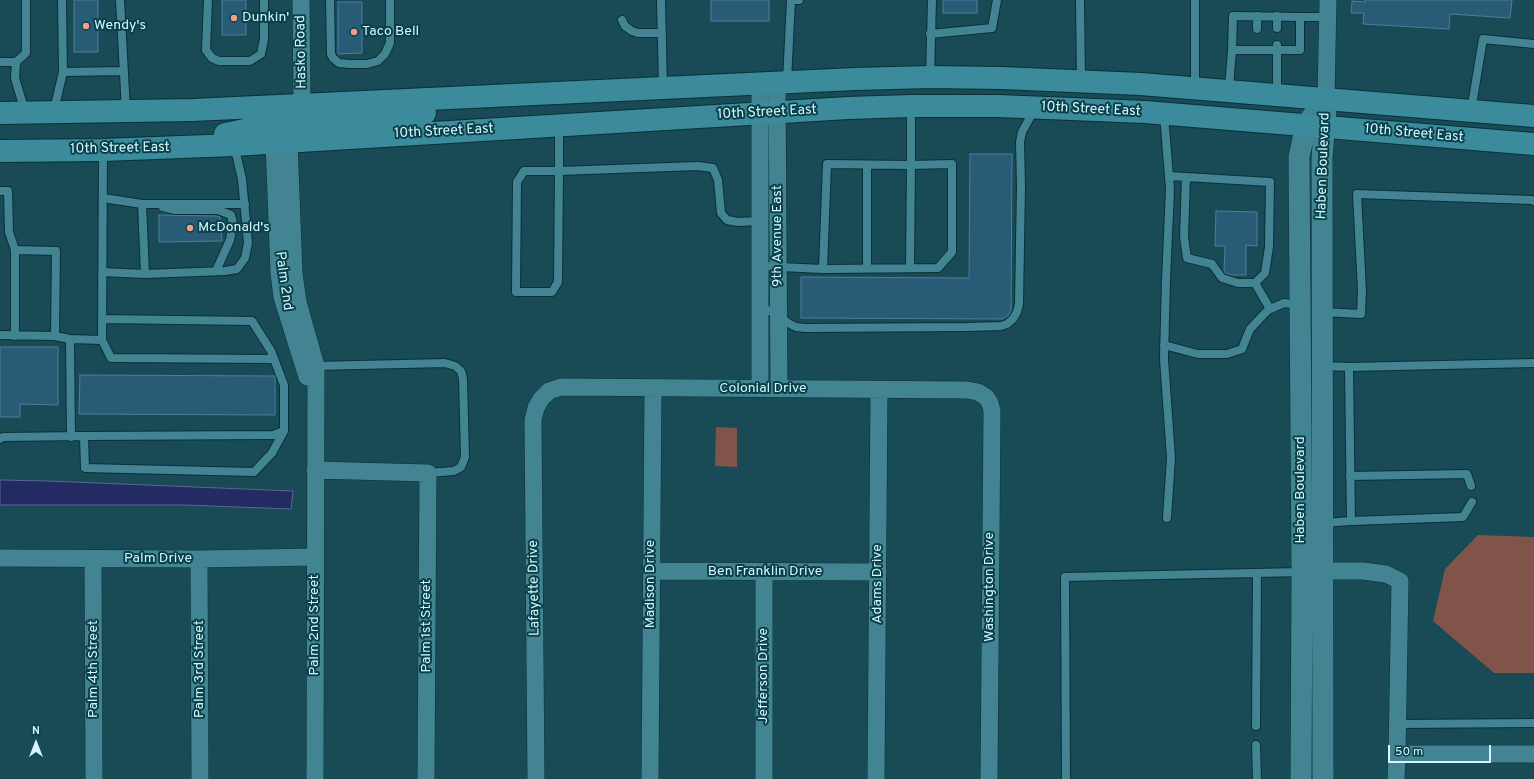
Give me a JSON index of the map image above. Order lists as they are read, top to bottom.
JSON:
{
  "streets": {
    "main road": ["10th Street East"],
    "street": [
      "Hasko Road",
      "Haben Boulevard",
      "9th Avenue East",
      "Palm 2nd",
      "Colonial Drive",
      "Palm Drive",
      "Ben Franklin Drive",
      "Madison Drive",
      "Adams Drive",
      "Washington Drive",
      "Lafayette Drive",
      "Palm 2nd Street",
      "Palm 1st Street",
      "Palm 4th Street",
      "Palm 3rd Street",
      "Jefferson Drive"
    ]
  },
  "crossings": [
    ["Hasko Road", "10th Street East"],
    ["10th Street East", "Haben Boulevard"],
    ["10th Street East", "9th Avenue East"],
    ["10th Street East", "Palm 2nd"],
    ["9th Avenue East", "Colonial Drive"],
    ["Palm 2nd", "Palm 2nd Street"],
    ["Colonial Drive", "Madison Drive"],
    ["Colonial Drive", "Adams Drive"],
    ["Colonial Drive", "Washington Drive"],
    ["Colonial Drive", "Lafayette Drive"],
    ["Palm Drive", "Palm 2nd Street"],
    ["Palm Drive", "Palm 4th Street"],
    ["Palm Drive", "Palm 3rd Street"],
    ["Ben Franklin Drive", "Madison Drive"],
    ["Ben Franklin Drive", "Adams Drive"],
    ["Ben Franklin Drive", "Jefferson Drive"]
  ],
  "places": [
    "Dunkin'",
    "Wendy's",
    "Taco Bell",
    "McDonald's"
  ],
  "scale_bar": "50 m",
  "north": "top"
}
